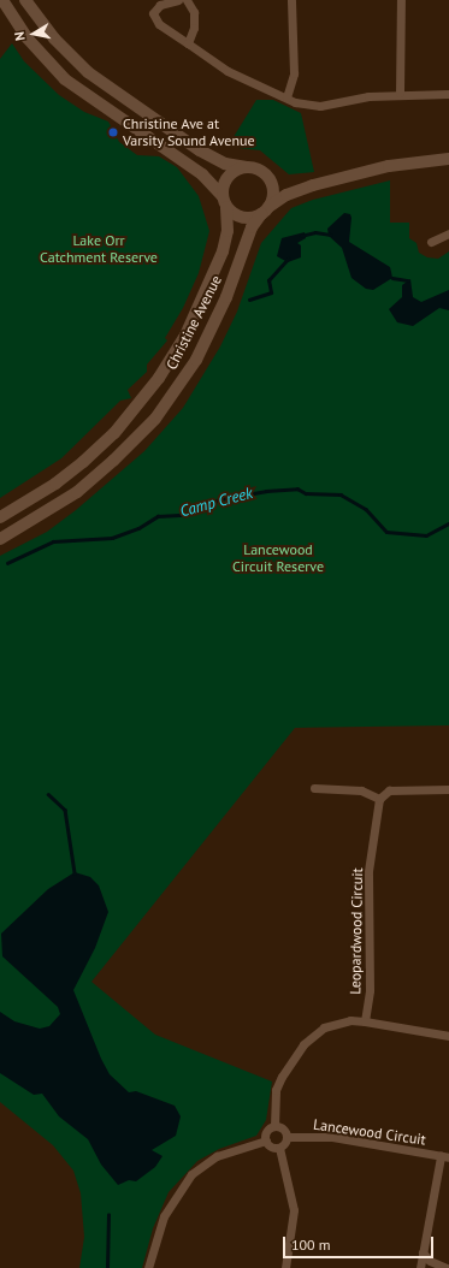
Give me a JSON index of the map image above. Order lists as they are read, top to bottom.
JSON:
{
  "streets": {
    "main road": ["Christine Avenue"],
    "street": ["Leopardwood Circuit", "Lancewood Circuit"]
  },
  "water": ["Camp Creek"],
  "parks": ["Lake Orr Catchment Reserve", "Lancewood Circuit Reserve"],
  "places": ["Christine Ave at Varsity Sound Avenue"],
  "scale_bar": "100 m",
  "north": "left"
}
